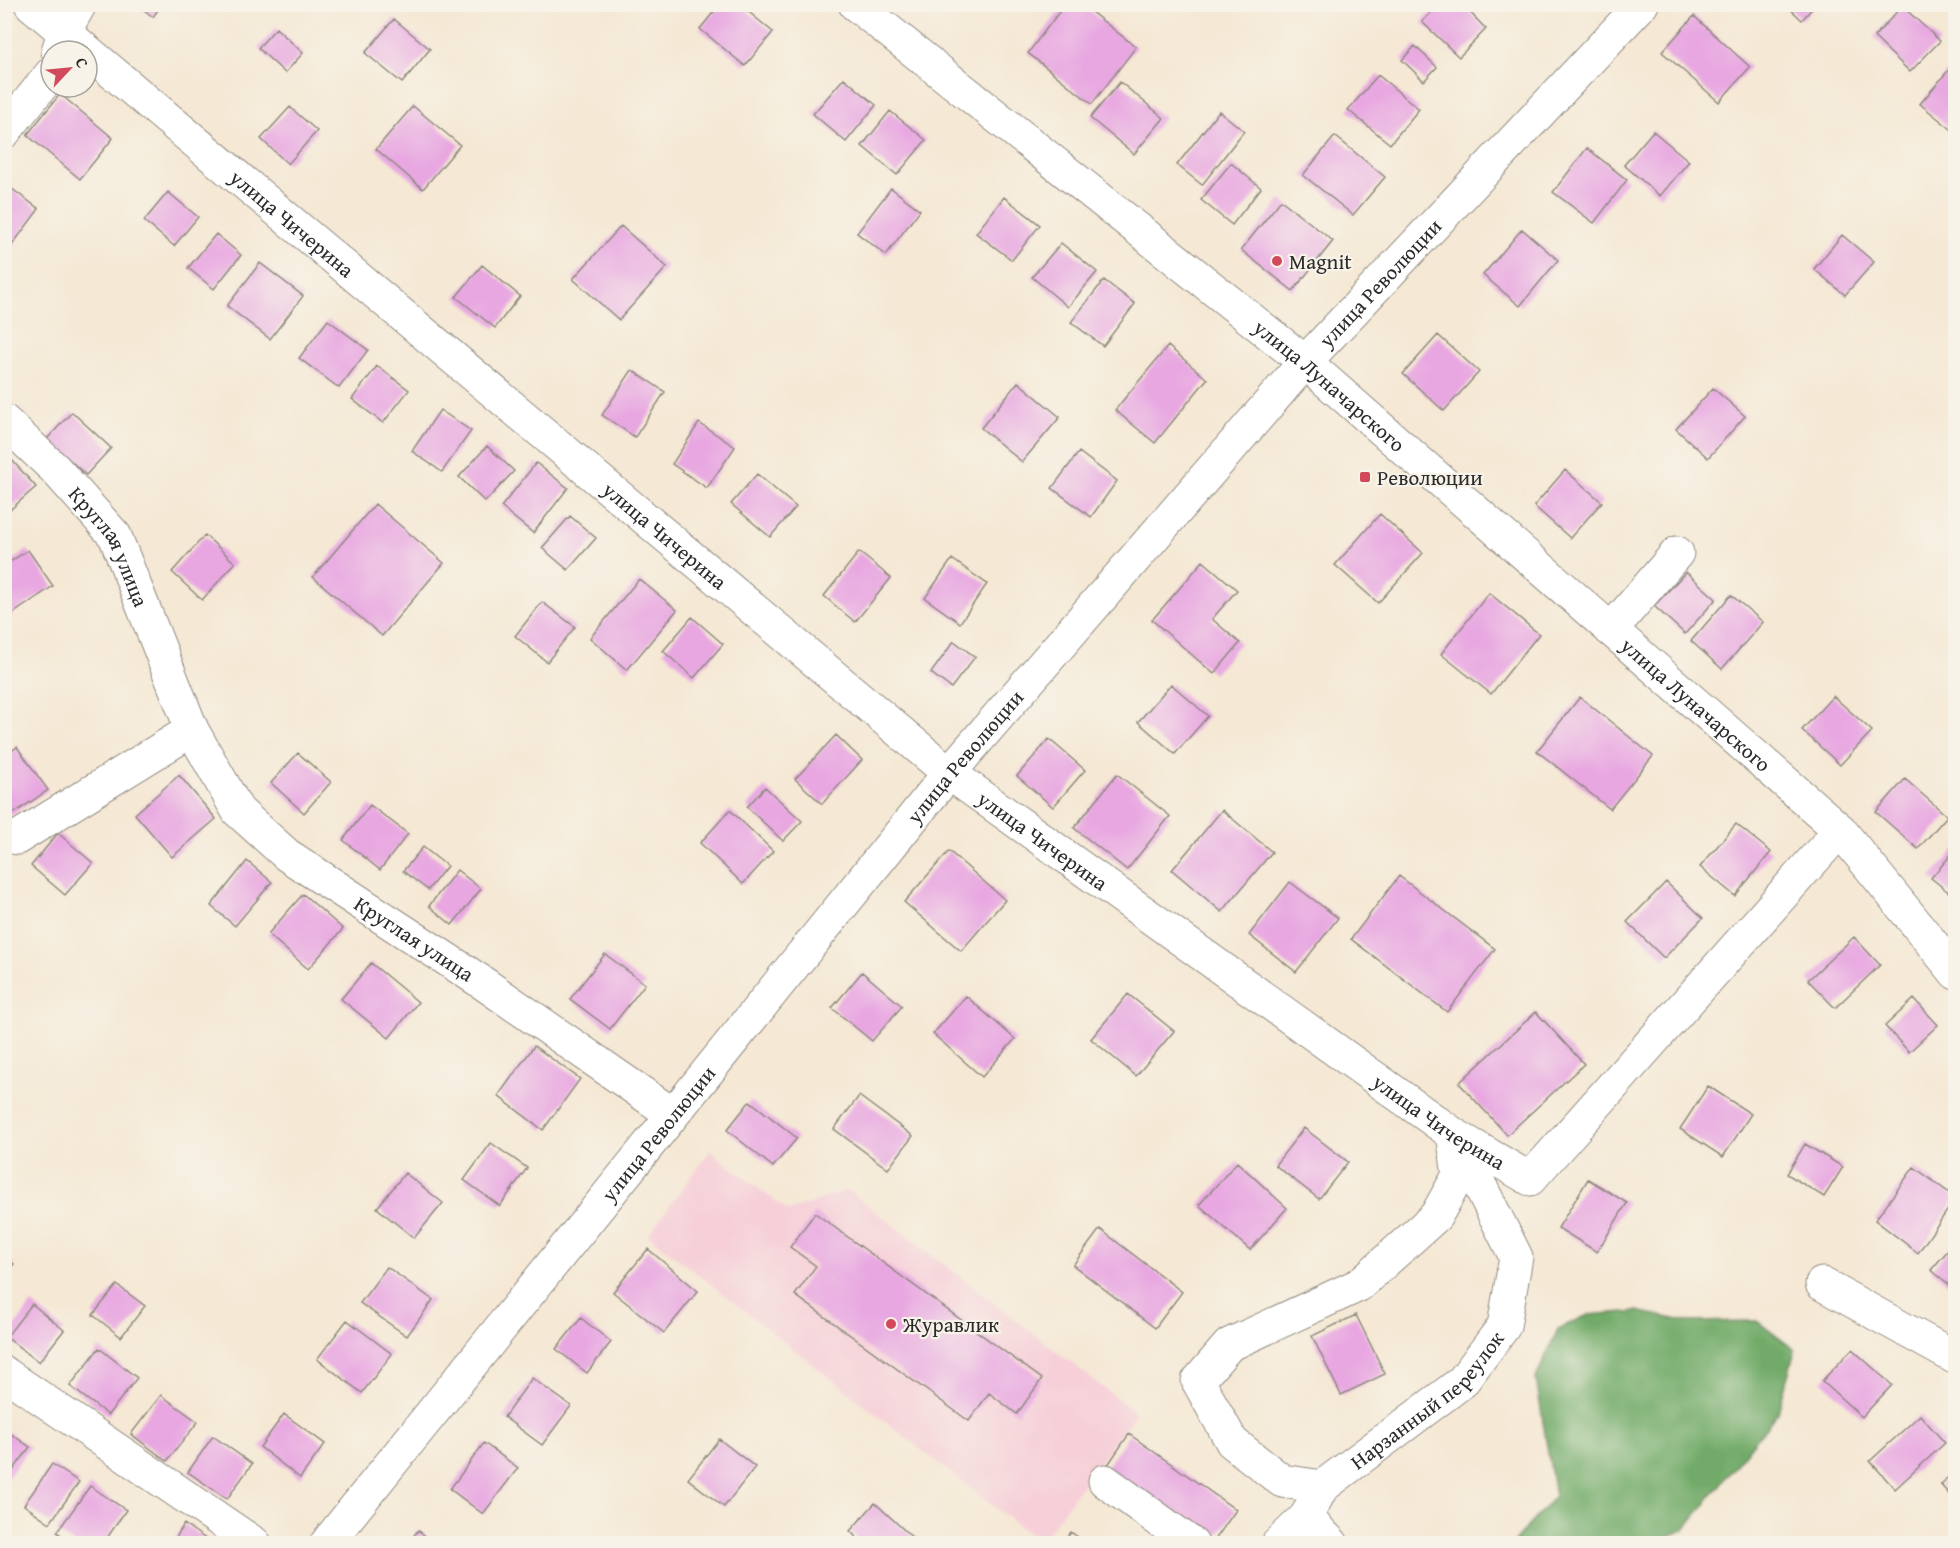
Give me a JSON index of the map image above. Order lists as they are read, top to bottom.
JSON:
{
  "streets": {
    "street": [
      "улица Чичерина",
      "улица Революции",
      "улица Луначарского",
      "Круглая улица",
      "Нарзанный переулок"
    ]
  },
  "crossings": [
    ["улица Чичерина", "улица Революции"],
    ["улица Чичерина", "улица Луначарского"],
    ["улица Чичерина", "Нарзанный переулок"],
    ["улица Революции", "улица Луначарского"],
    ["улица Революции", "Круглая улица"]
  ],
  "places": {
    "other": ["Magnit", "Журавлик"],
    "transit": ["Революции"]
  },
  "north": "top right"
}
